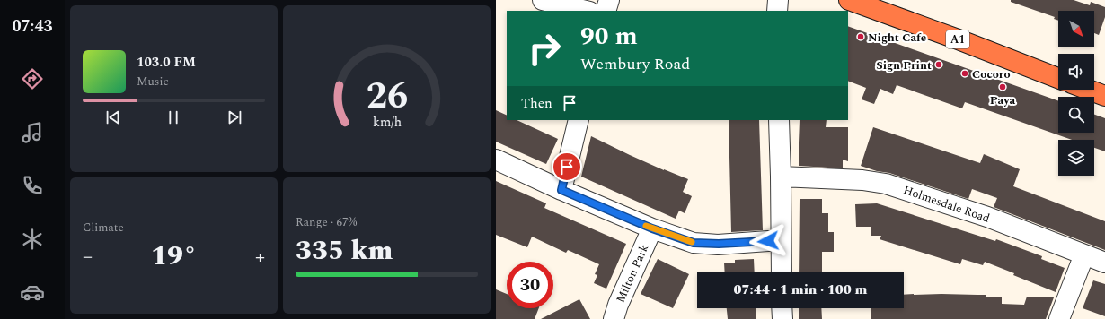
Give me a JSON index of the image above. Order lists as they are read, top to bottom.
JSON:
{
  "streets": {
    "highway": ["A1"],
    "street": ["Holmesdale Road", "Milton Park"]
  },
  "places": [
    "Night Cafe",
    "Sign Print",
    "Cocoro",
    "Paya"
  ],
  "north": "bottom right",
  "page": {
    "tabs": "07:43",
    "turn": ["90 m", "Wembury Road"],
    "song": ["103.0 FM", "Music"],
    "then": "Then",
    "tile": [
      "Climate",
      ["Range · 67%", "335 km"]
    ],
    "heat": ["−", "19°", "+"],
    "limit": "30",
    "trip": "07:44 · 1 min · 100 m",
    "gauge": ["26", "km/h"]
  }
}
